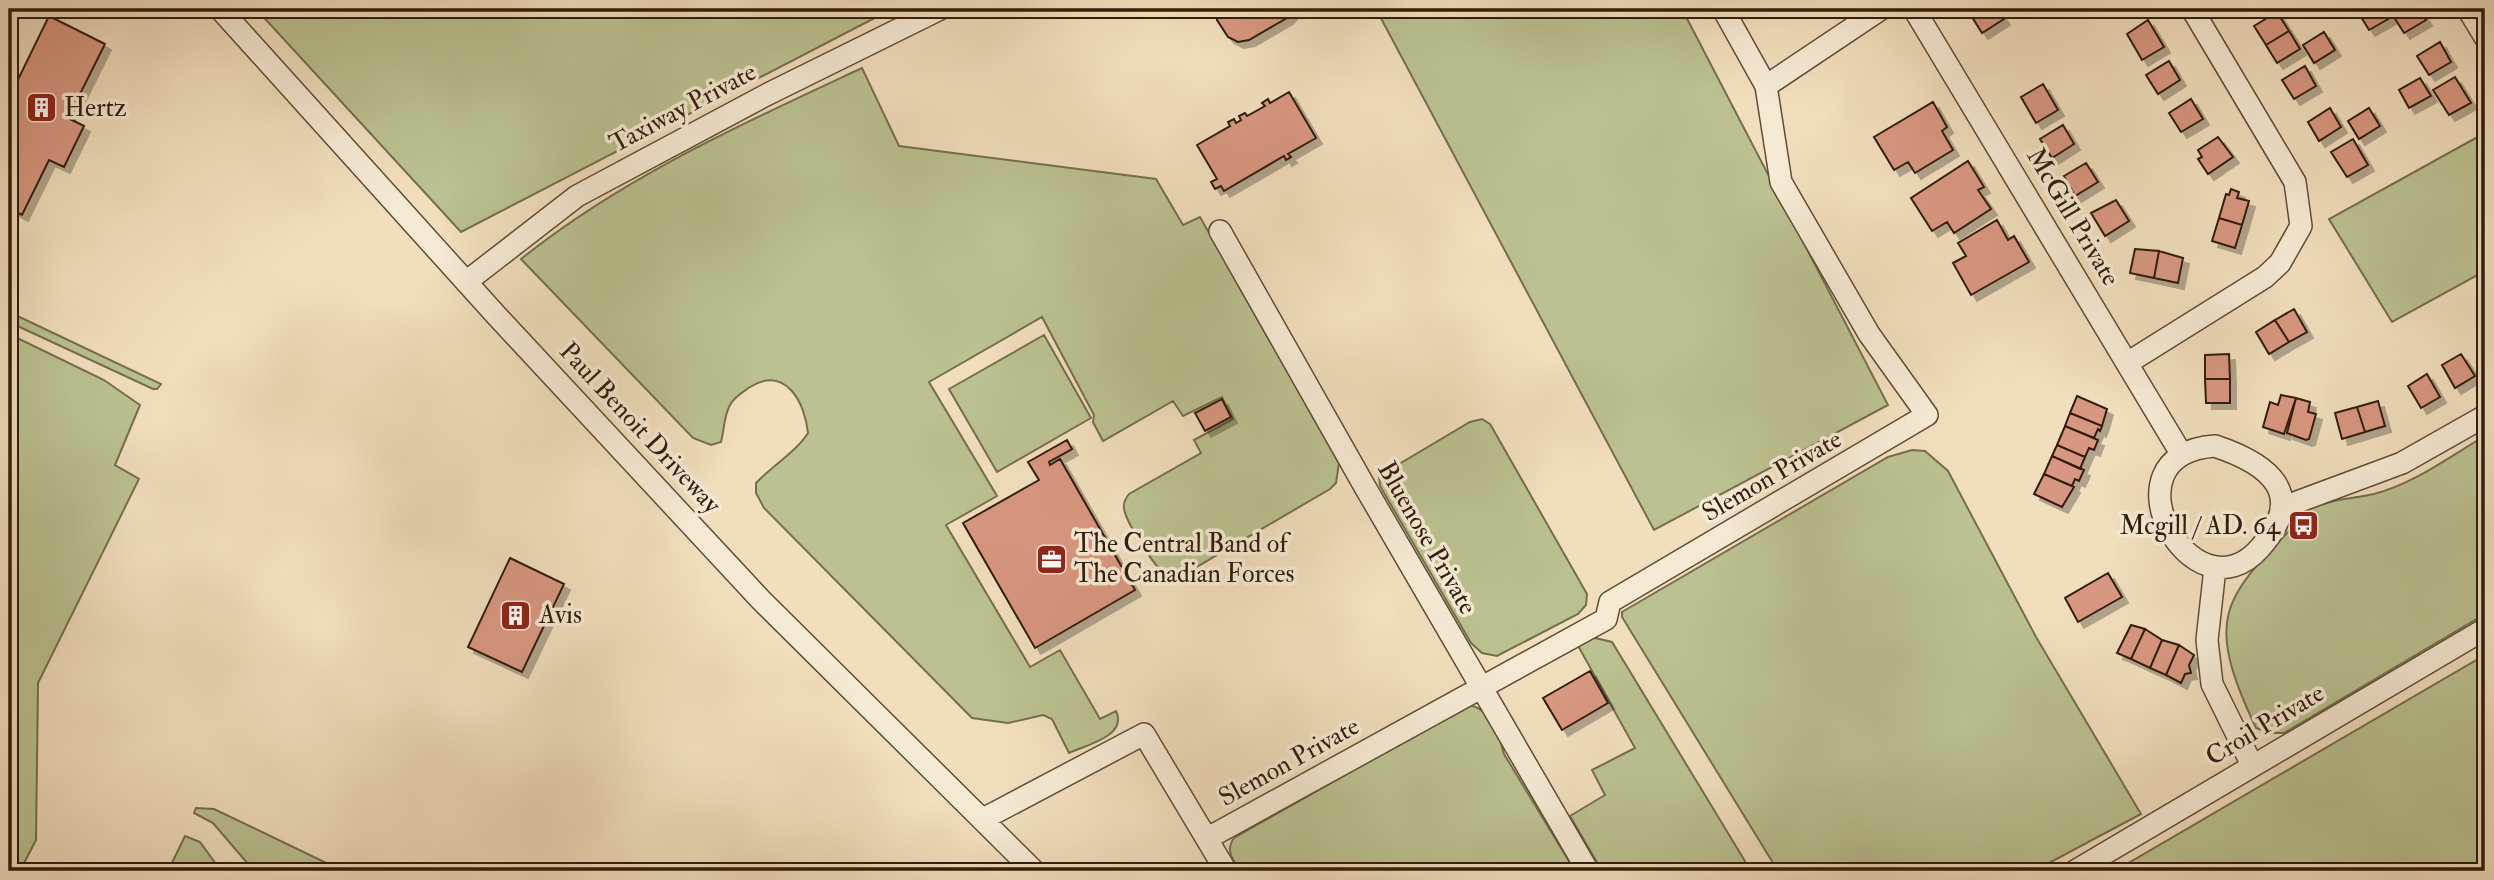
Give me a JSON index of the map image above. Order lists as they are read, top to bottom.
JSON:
{
  "streets": {
    "street": [
      "Taxiway Private",
      "McGill Private",
      "Paul Benoit Driveway",
      "Slemon Private",
      "Bluenose Private",
      "Croil Private"
    ]
  },
  "crossings": [
    ["Taxiway Private", "Paul Benoit Driveway"],
    ["Slemon Private", "Bluenose Private"]
  ],
  "places": {
    "building": ["Hertz", "Avis"],
    "bus stop": ["Mcgill / AD. 64"],
    "office": ["The Central Band of The Canadian Forces"]
  }
}
